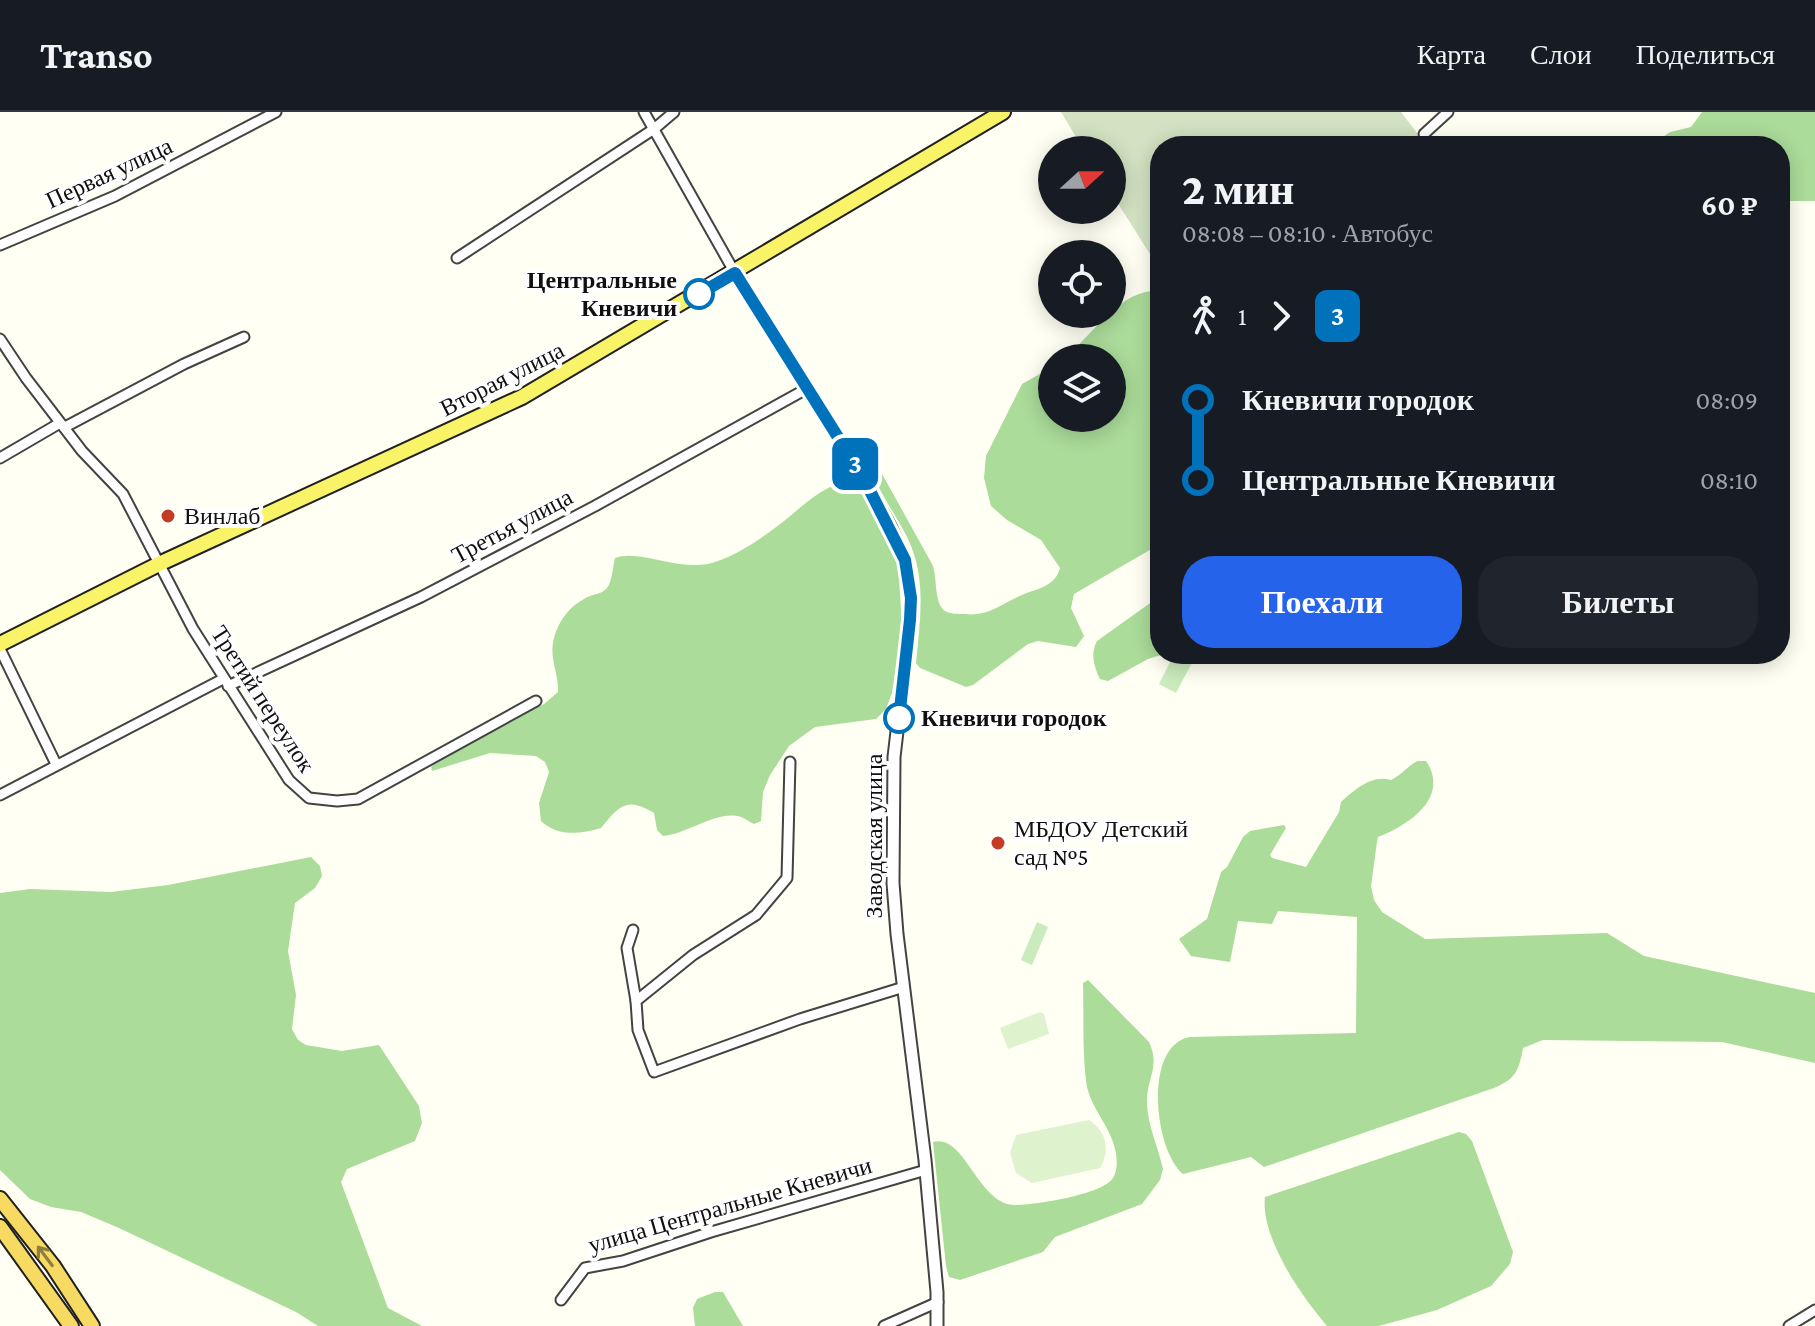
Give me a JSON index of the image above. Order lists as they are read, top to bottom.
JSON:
{
  "streets": {
    "main road": ["Вторая улица"],
    "street": [
      "Первая улица",
      "Третья улица",
      "Третий переулок",
      "Заводская улица",
      "улица Центральные Кневичи"
    ]
  },
  "crossings": [
    ["Вторая улица", "Третий переулок"],
    ["Вторая улица", "Заводская улица"],
    ["Третья улица", "Третий переулок"],
    ["Третья улица", "Заводская улица"],
    ["Заводская улица", "улица Центральные Кневичи"]
  ],
  "places": [
    "Центральные Кневичи",
    "Винлаб",
    "Кневичи городок",
    "МБДОУ Детский сад №5"
  ],
  "lines": ["bus line 3"],
  "north": "right",
  "page": {
    "header": "Transo",
    "nav": ["Карта", "Слои", "Поделиться"],
    "on_map": "3",
    "heading": ["2 мин", "08:08 – 08:10 · Автобус", "60 ₽"],
    "legs": ["1", "3"],
    "list": [
      {
        "name": "Кневичи городок",
        "value": "08:09"
      },
      {
        "name": "Центральные Кневичи",
        "value": "08:10"
      }
    ],
    "buttons": ["Поехали", "Билеты"]
  }
}
